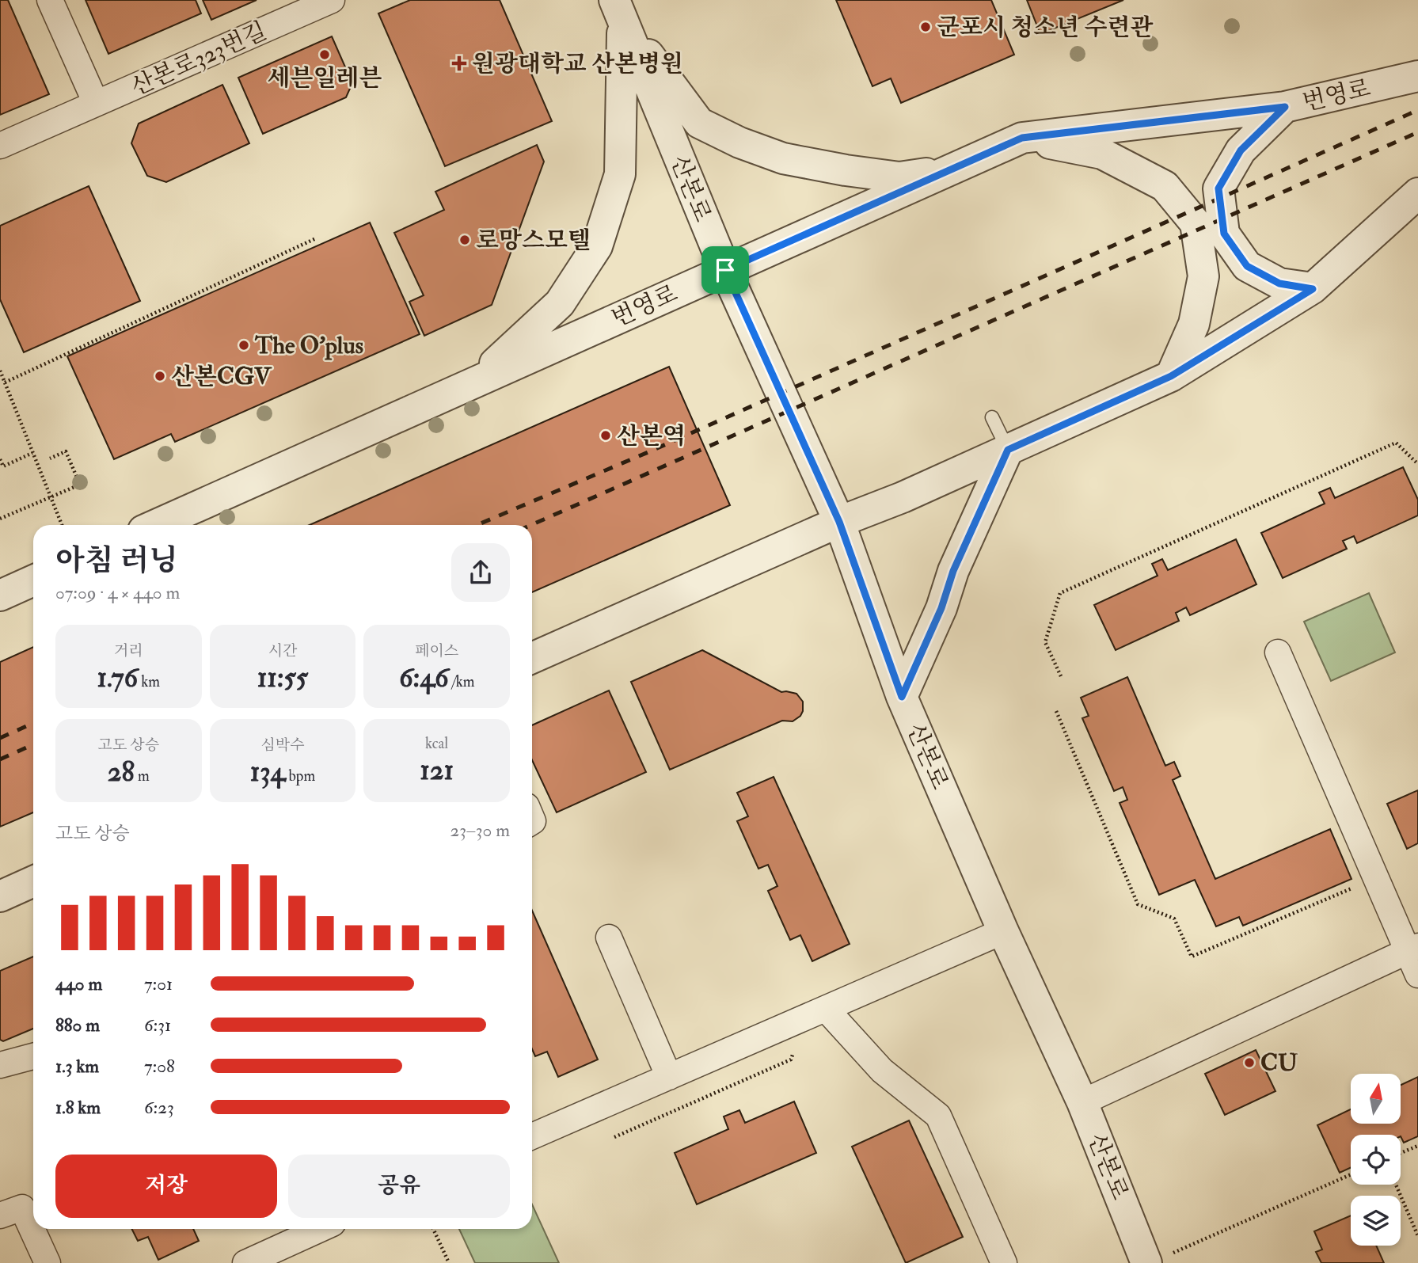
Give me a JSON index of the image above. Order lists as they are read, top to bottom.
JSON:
{
  "streets": {
    "street": ["산본로323번길", "번영로", "산본로"]
  },
  "crossings": [
    ["번영로", "산본로"]
  ],
  "places": {
    "other": [
      "군포시 청소년 수련관",
      "세븐일레븐",
      "로망스모텔",
      "The O'plus",
      "산본CGV",
      "산본역",
      "CU"
    ],
    "health": ["원광대학교 산본병원"]
  },
  "north": "top",
  "page": {
    "heading": ["아침 러닝", "07:09 · 4 × 440 m"],
    "stats": [
      ["거리", "1.76 km"],
      ["시간", "11:55"],
      ["페이스", "6:46 /km"],
      ["고도 상승", "28 m"],
      ["심박수", "134 bpm"],
      ["kcal", "121"]
    ],
    "chart": ["고도 상승", "23–30 m"],
    "list": [
      {
        "name": "440 m",
        "note": "7:01"
      },
      {
        "name": "880 m",
        "note": "6:31"
      },
      {
        "name": "1.3 km",
        "note": "7:08"
      },
      {
        "name": "1.8 km",
        "note": "6:23"
      }
    ],
    "buttons": ["저장", "공유"]
  }
}
